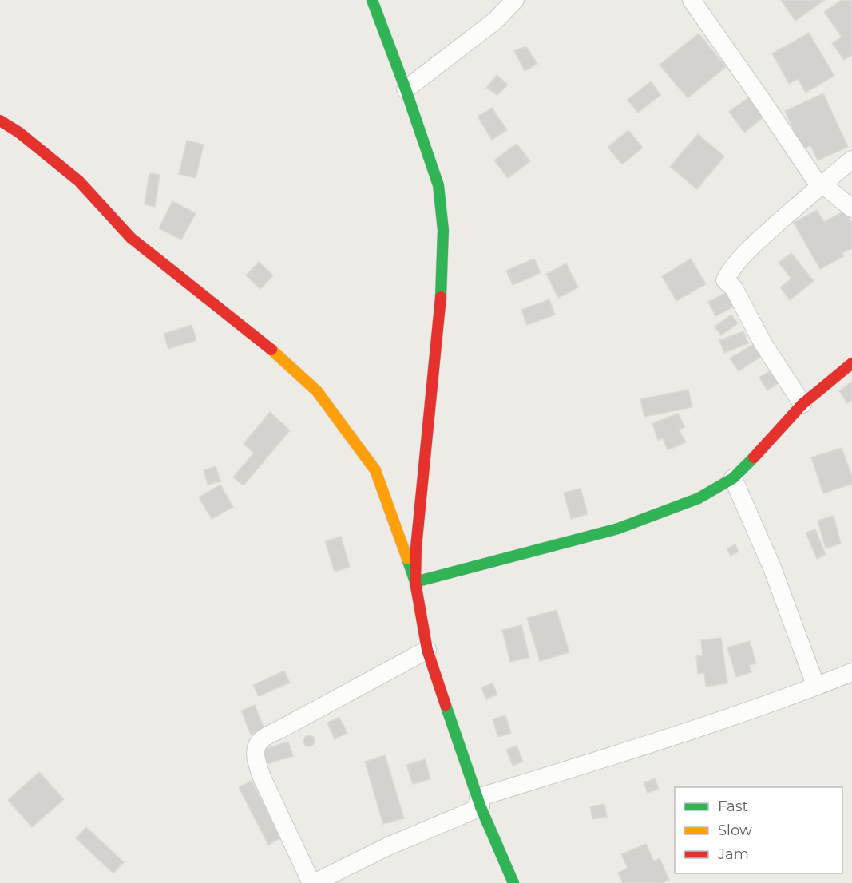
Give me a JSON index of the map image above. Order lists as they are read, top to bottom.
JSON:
{
  "legend": ["Fast", "Slow", "Jam"]
}
